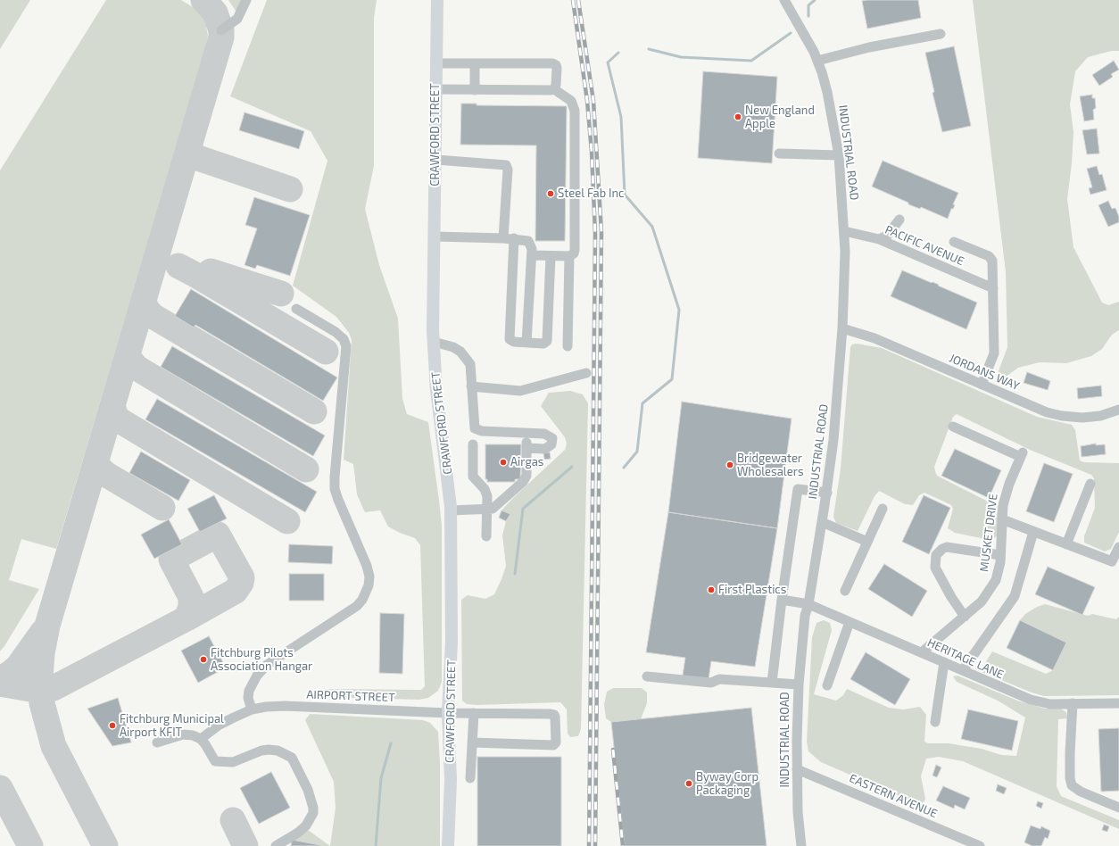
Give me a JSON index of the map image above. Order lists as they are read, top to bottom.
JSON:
{
  "streets": {
    "main road": ["CRAWFORD STREET"],
    "street": [
      "INDUSTRIAL ROAD",
      "PACIFIC AVENUE",
      "JORDANS WAY",
      "MUSKET DRIVE",
      "HERITAGE LANE",
      "AIRPORT STREET",
      "EASTERN AVENUE"
    ]
  },
  "crossings": [
    ["CRAWFORD STREET", "AIRPORT STREET"],
    ["INDUSTRIAL ROAD", "PACIFIC AVENUE"],
    ["INDUSTRIAL ROAD", "JORDANS WAY"],
    ["INDUSTRIAL ROAD", "HERITAGE LANE"],
    ["INDUSTRIAL ROAD", "EASTERN AVENUE"],
    ["MUSKET DRIVE", "HERITAGE LANE"]
  ],
  "places": [
    "New England Apple",
    "Steel Fab Inc",
    "Airgas",
    "Bridgewater Wholesalers",
    "First Plastics",
    "Fitchburg Pilots Association Hangar",
    "Fitchburg Municipal Airport KFIT",
    "Byway Corp Packaging"
  ]
}
